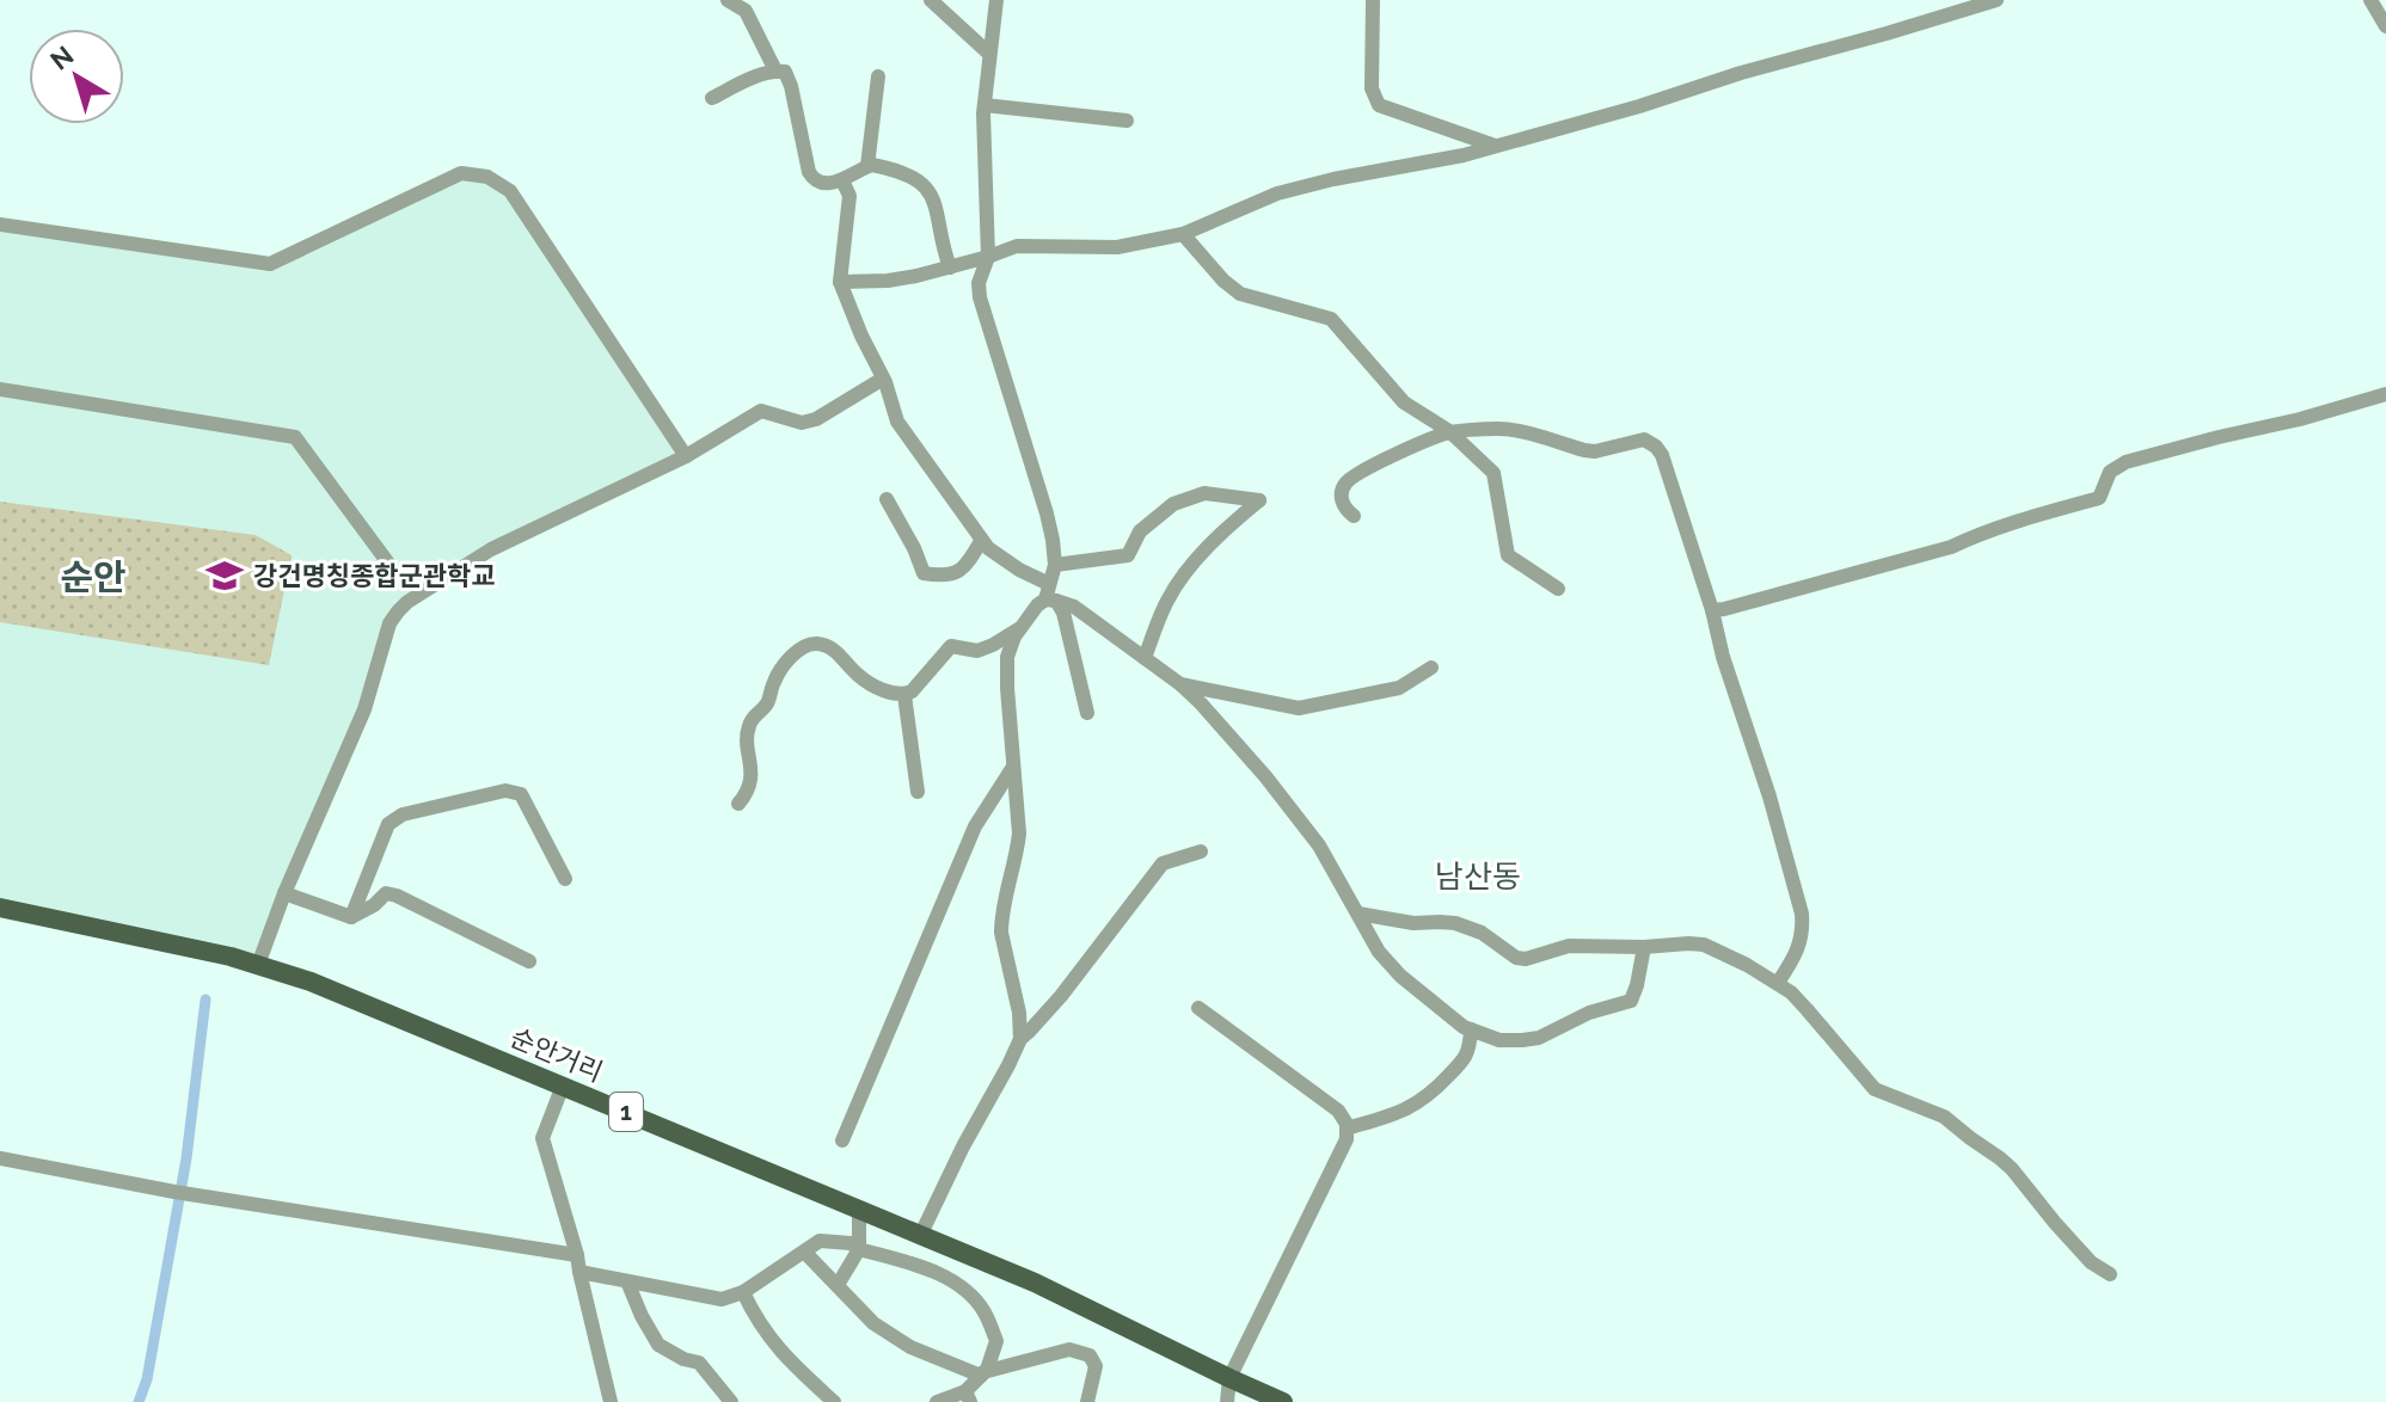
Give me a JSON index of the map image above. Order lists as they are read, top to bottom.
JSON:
{
  "streets": {
    "main road": ["순안거리", "1"]
  },
  "districts": ["순안", "남산동"],
  "places": {
    "school or university": ["강건명칭종합군관학교"]
  },
  "north": "top left"
}
